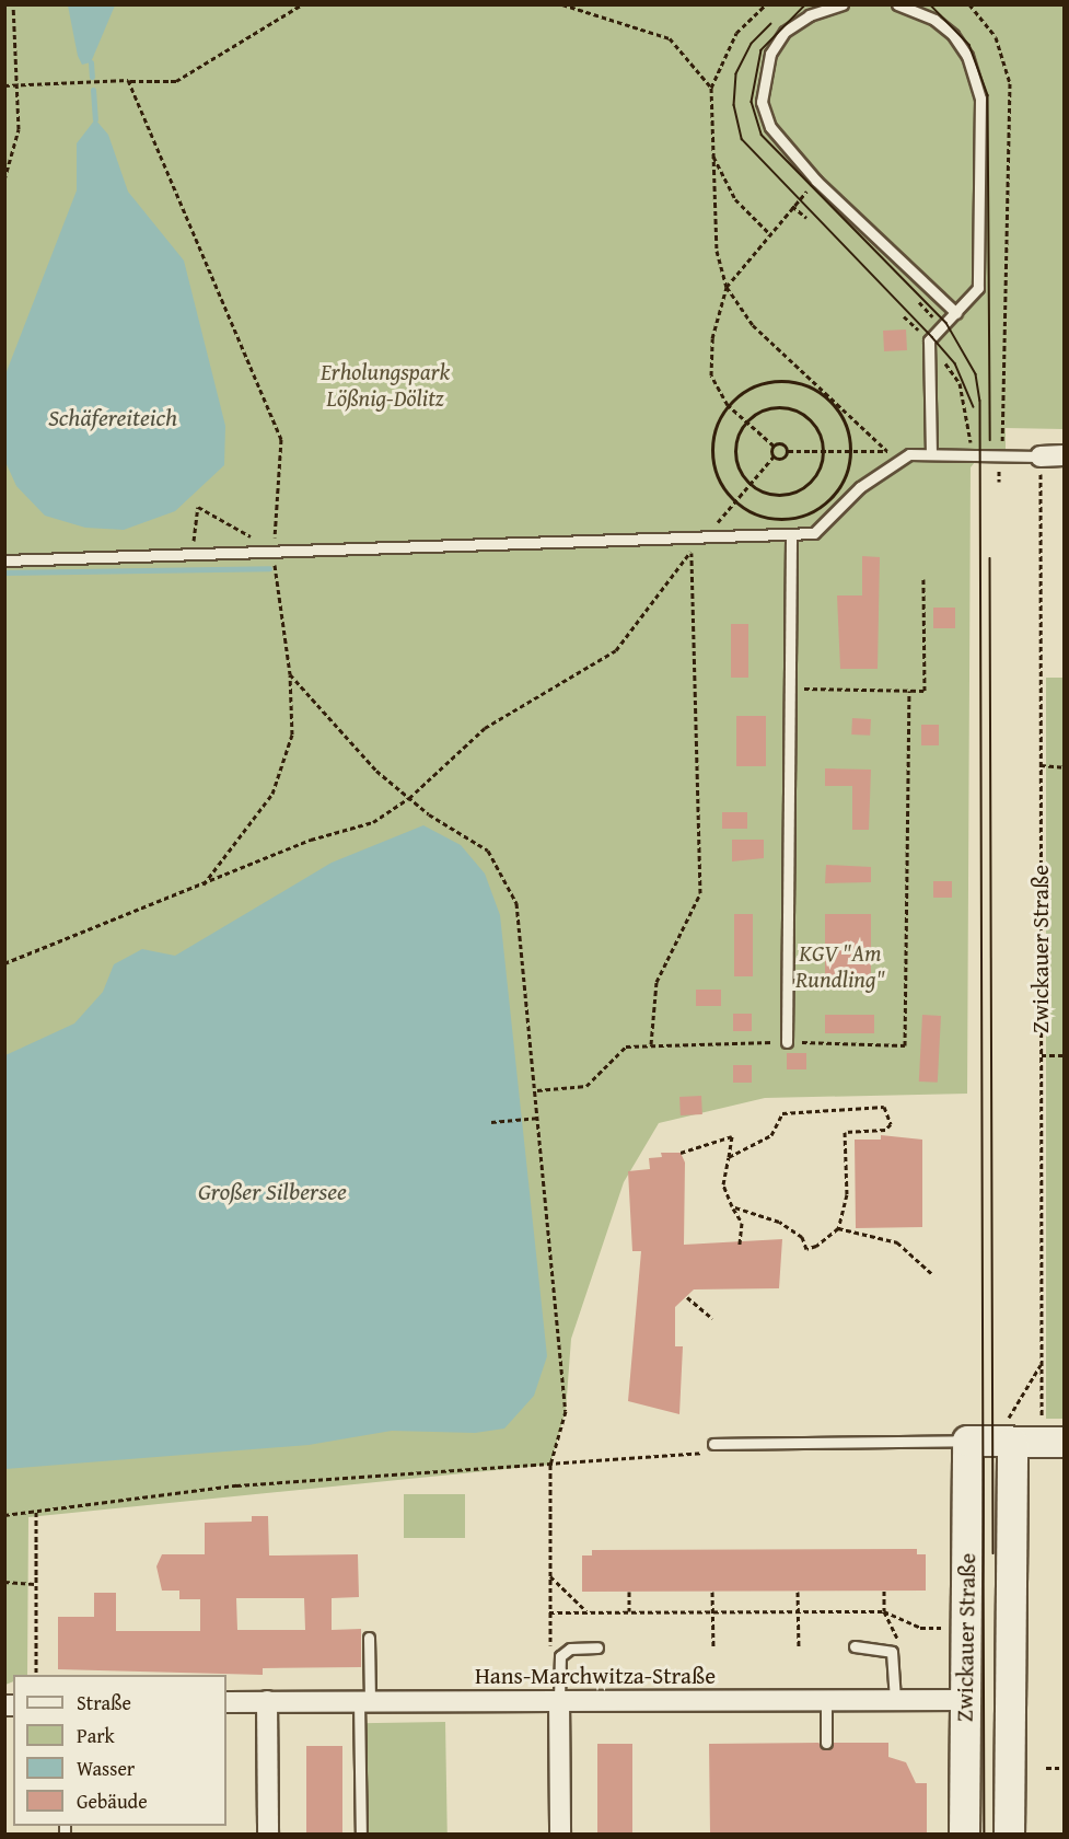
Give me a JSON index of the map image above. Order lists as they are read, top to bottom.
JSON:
{
  "streets": {
    "main road": ["Zwickauer Straße"],
    "street": ["Hans-Marchwitza-Straße"]
  },
  "crossings": [
    ["Zwickauer Straße", "Hans-Marchwitza-Straße"]
  ],
  "water": ["Schäfereiteich", "Großer Silbersee"],
  "parks": ["Erholungspark Lößnig-Dölitz", "KGV \"Am Rundling\""],
  "legend": [
    "Straße",
    "Park",
    "Wasser",
    "Gebäude"
  ]
}
